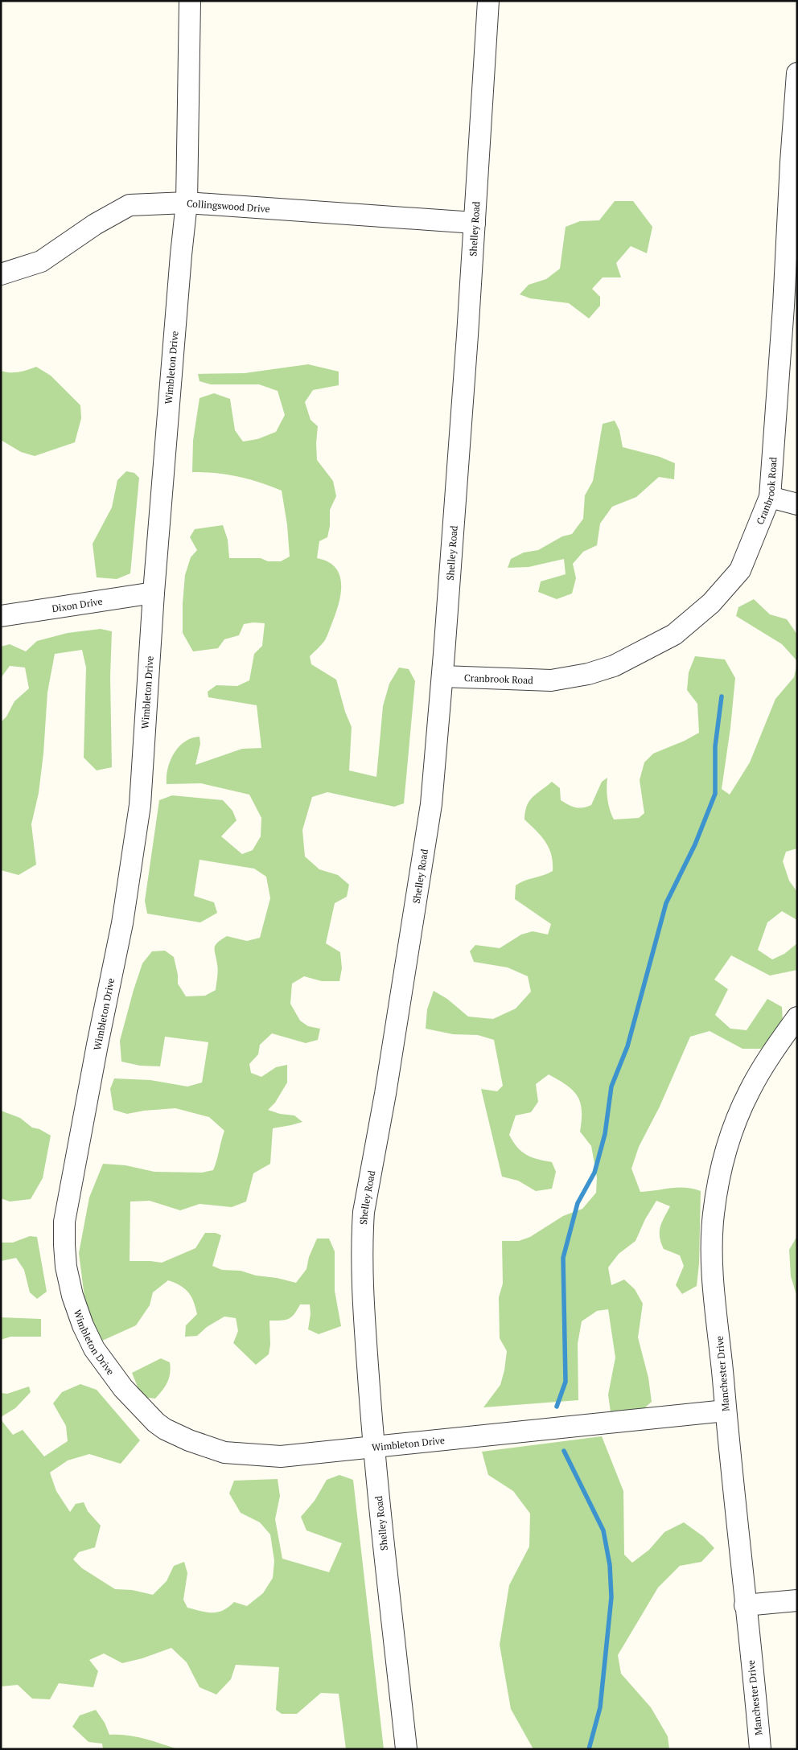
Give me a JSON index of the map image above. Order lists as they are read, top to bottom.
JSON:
{
  "streets": {
    "street": [
      "Collingswood Drive",
      "Shelley Road",
      "Wimbleton Drive",
      "Cranbrook Road",
      "Dixon Drive",
      "Manchester Drive"
    ]
  },
  "crossings": [
    ["Collingswood Drive", "Shelley Road"],
    ["Collingswood Drive", "Wimbleton Drive"],
    ["Shelley Road", "Wimbleton Drive"],
    ["Shelley Road", "Cranbrook Road"],
    ["Wimbleton Drive", "Dixon Drive"],
    ["Wimbleton Drive", "Manchester Drive"]
  ]
}
